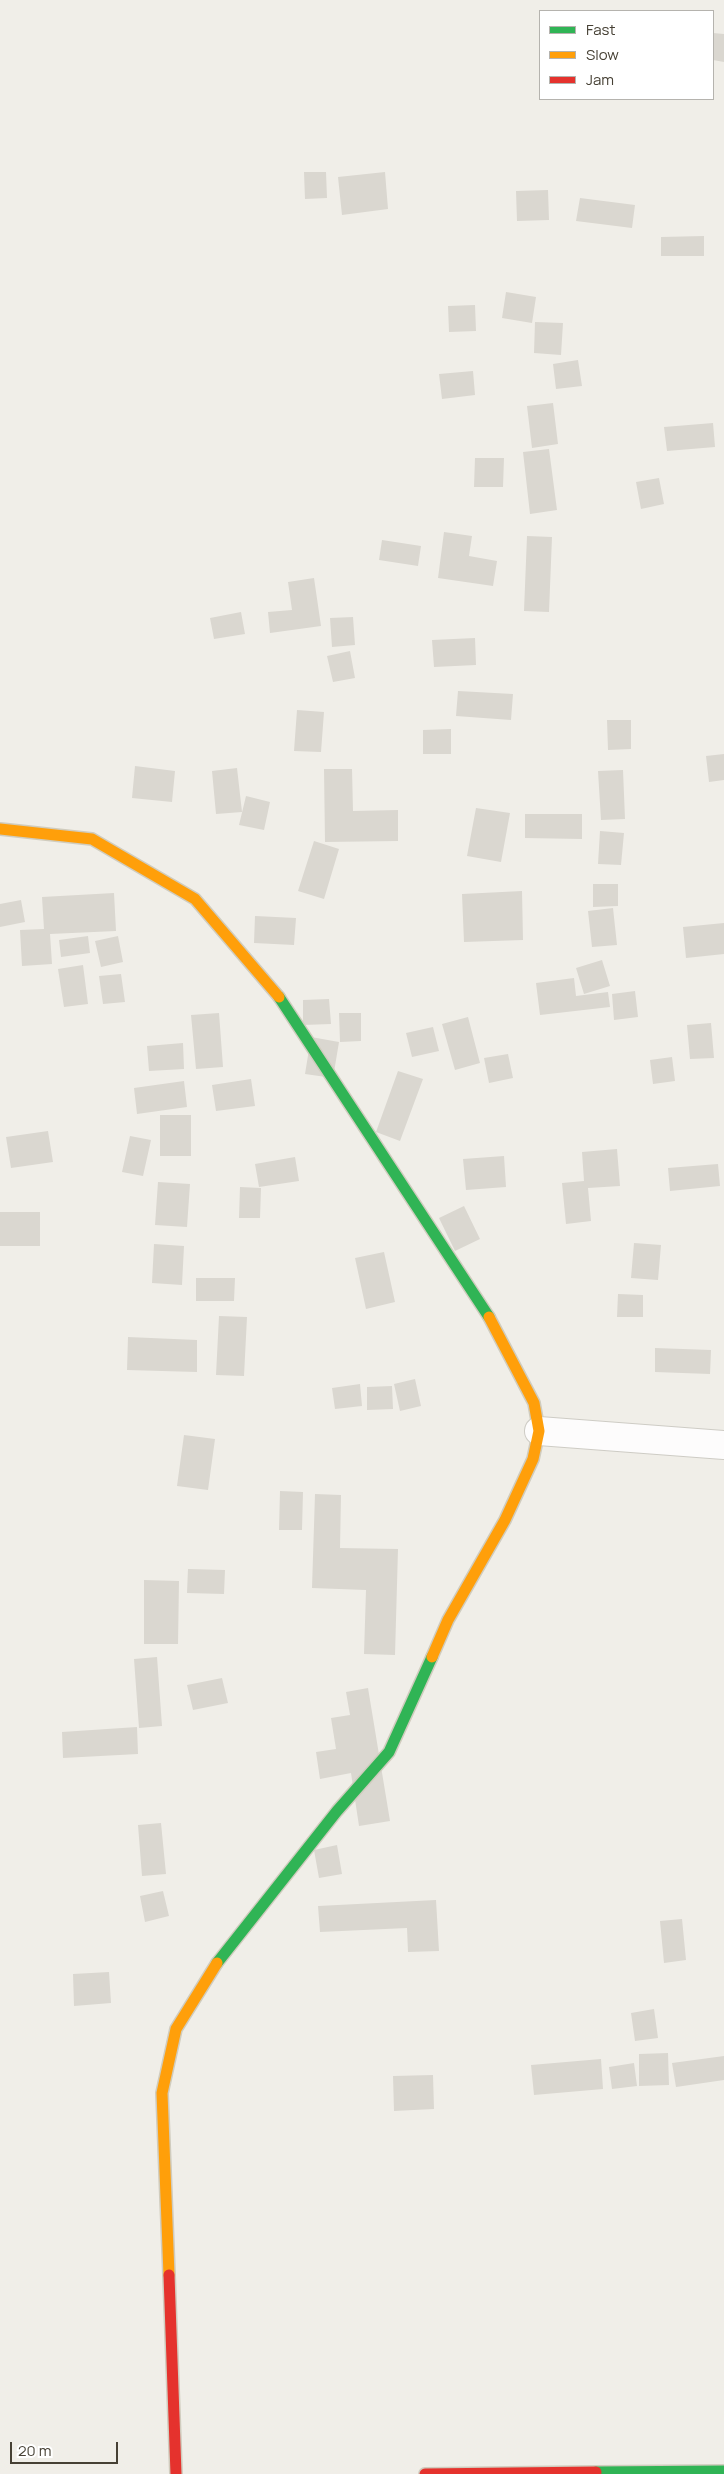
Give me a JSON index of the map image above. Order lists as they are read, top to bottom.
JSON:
{
  "legend": ["Fast", "Slow", "Jam"],
  "scale_bar": "20 m"
}
